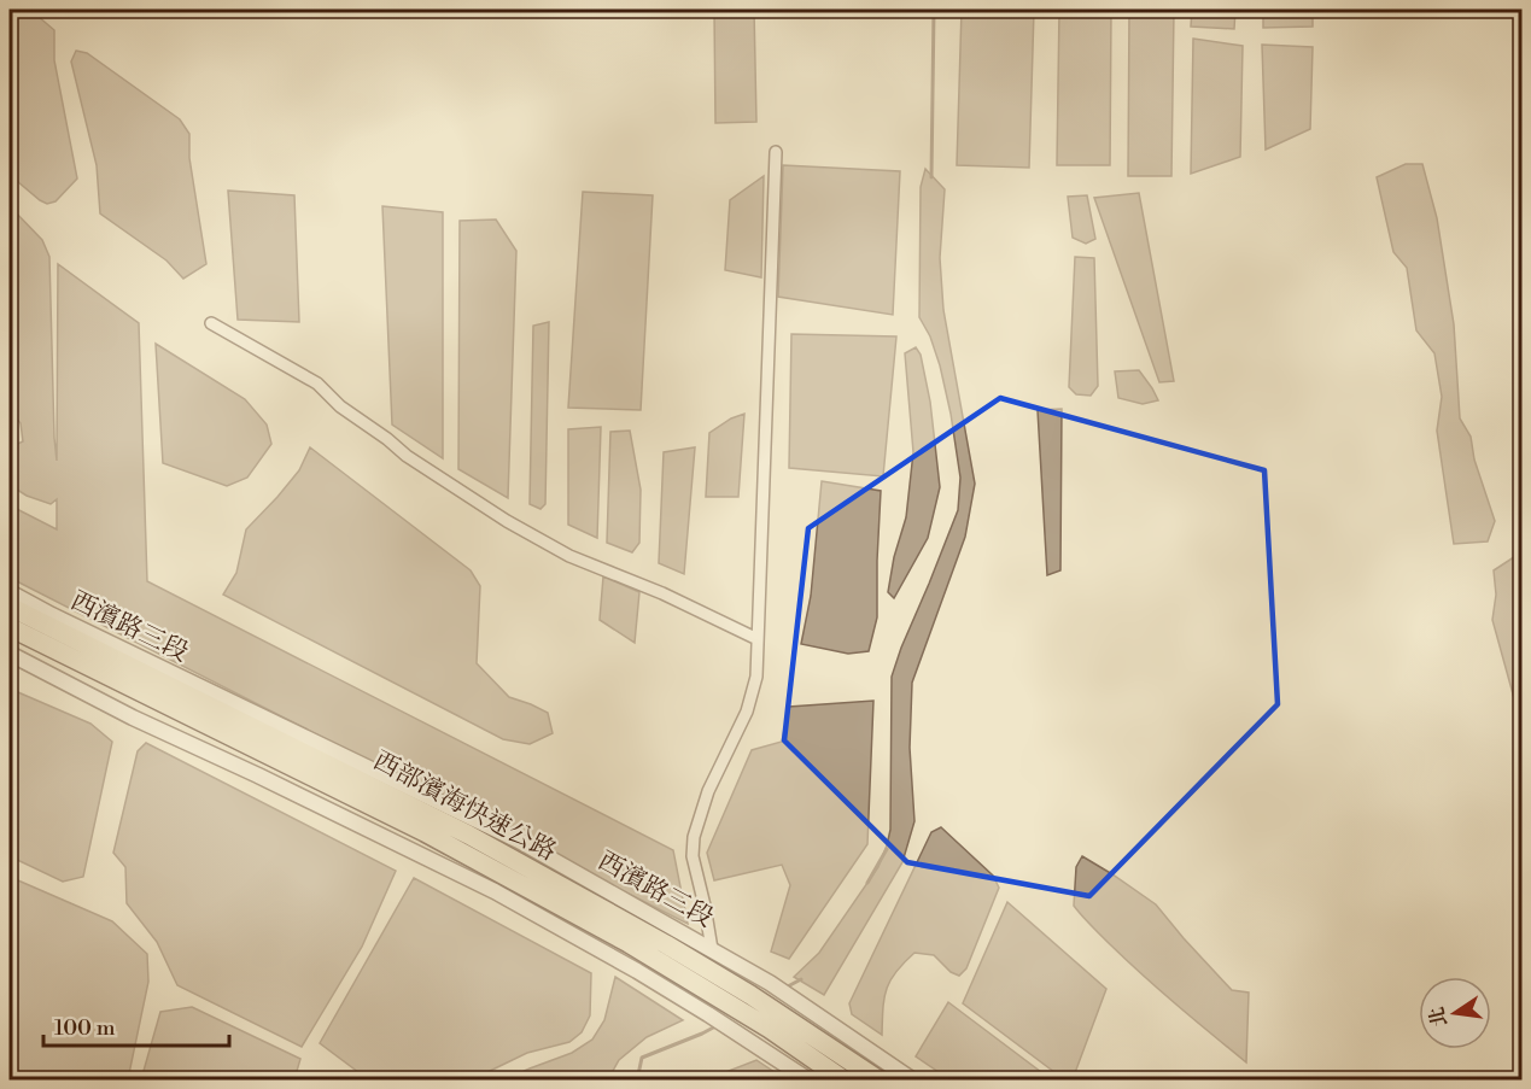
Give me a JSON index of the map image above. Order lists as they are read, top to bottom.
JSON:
{
  "streets": {
    "highway": ["西部濱海快速公路"],
    "street": ["西濱路三段"]
  },
  "scale_bar": "100 m",
  "north": "left"
}
